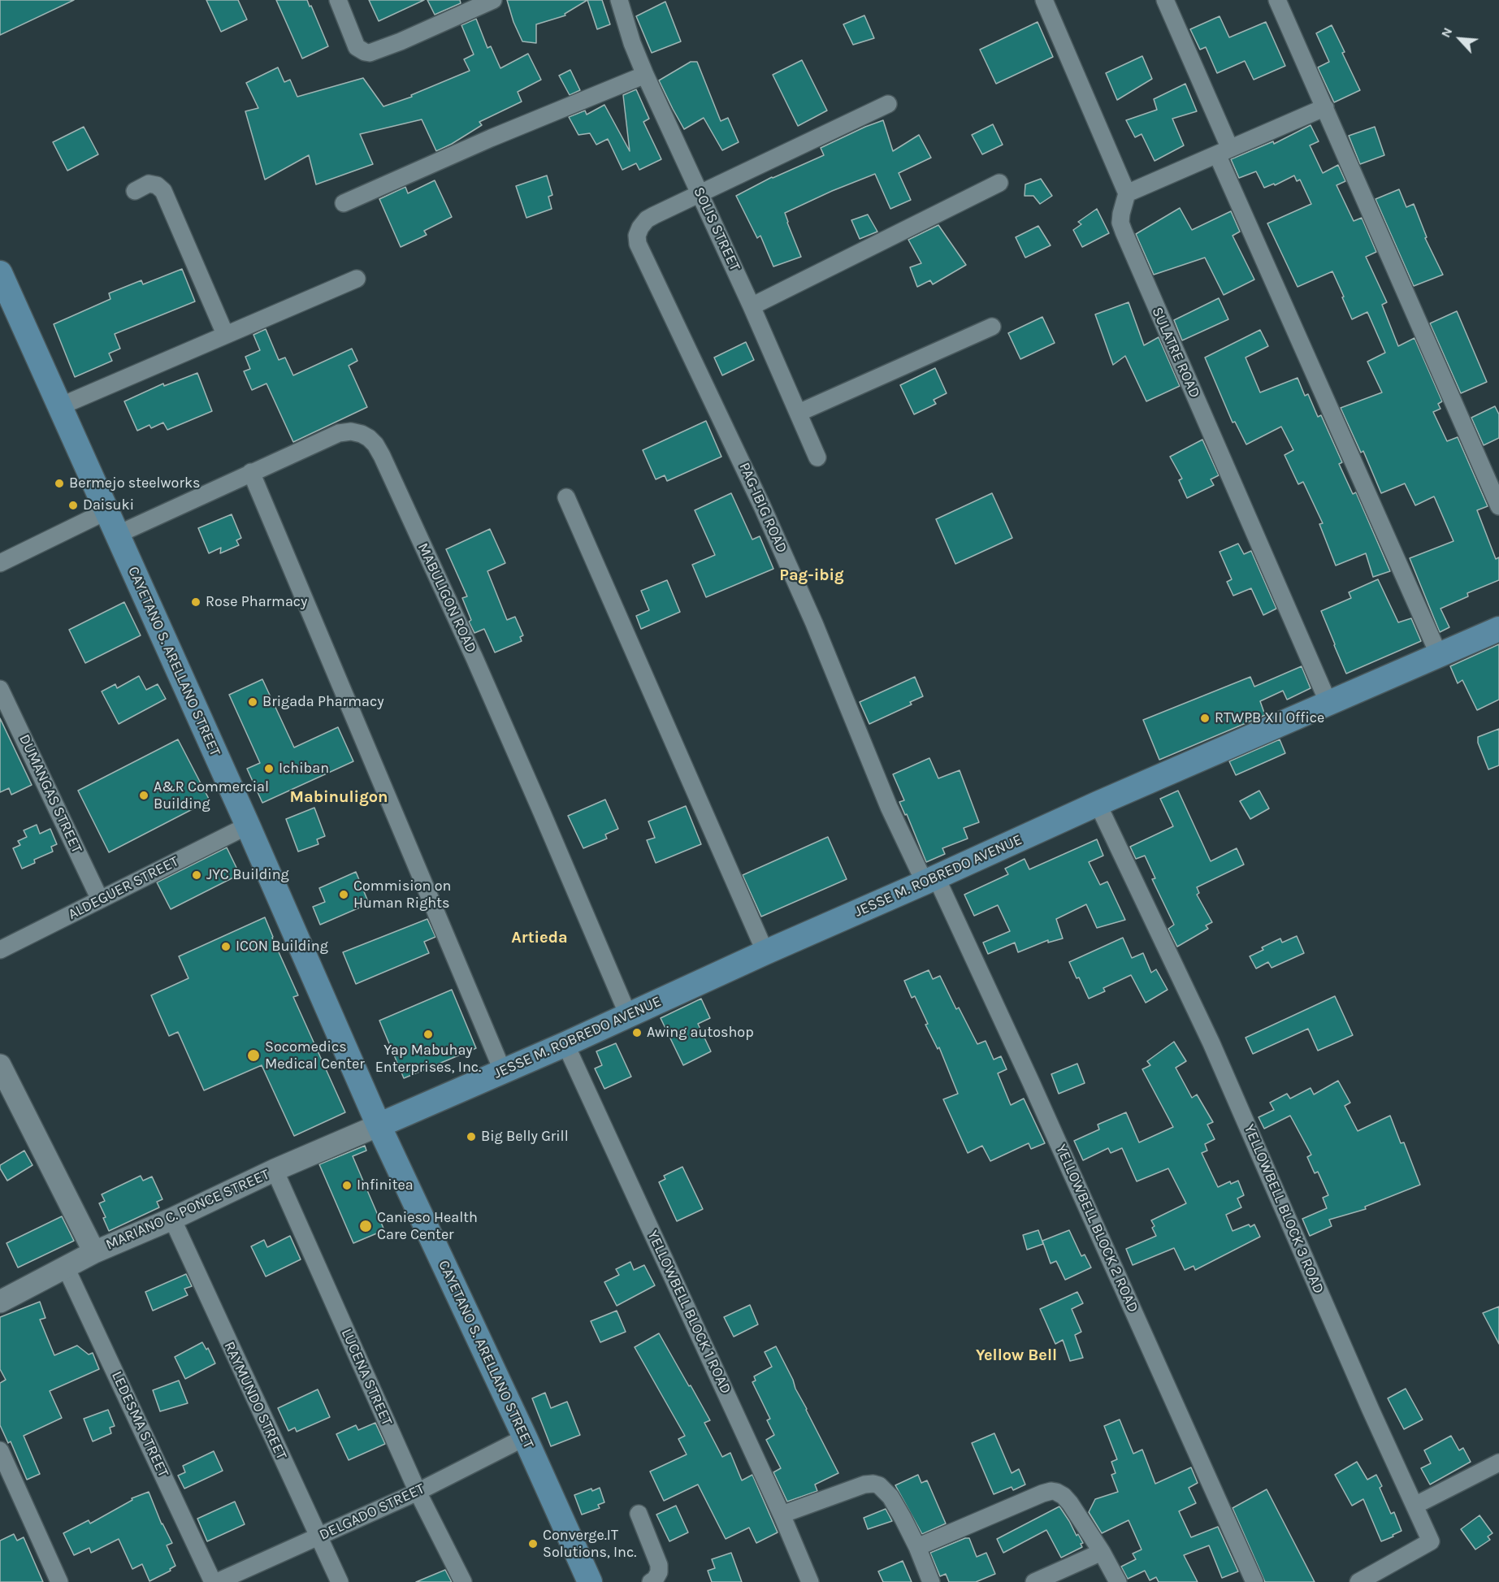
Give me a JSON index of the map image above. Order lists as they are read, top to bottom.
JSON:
{
  "streets": {
    "main road": ["CAYETANO S. ARELLANO STREET", "JESSE M. ROBREDO AVENUE"],
    "street": [
      "SOLIS STREET",
      "SULATRE ROAD",
      "PAG-IBIG ROAD",
      "MABULIGON ROAD",
      "DUMANGAS STREET",
      "ALDEGUER STREET",
      "YELLOWBELL BLOCK 3 ROAD",
      "MARIANO C. PONCE STREET",
      "YELLOWBELL BLOCK 2 ROAD",
      "YELLOWBELL BLOCK 1 ROAD",
      "LUCENA STREET",
      "RAYMUNDO STREET",
      "LEDESMA STREET",
      "DELGADO STREET"
    ]
  },
  "crossings": [
    ["SOLIS STREET", "PAG-IBIG ROAD"],
    ["SULATRE ROAD", "JESSE M. ROBREDO AVENUE"],
    ["PAG-IBIG ROAD", "JESSE M. ROBREDO AVENUE"],
    ["PAG-IBIG ROAD", "YELLOWBELL BLOCK 2 ROAD"],
    ["MABULIGON ROAD", "CAYETANO S. ARELLANO STREET"],
    ["MABULIGON ROAD", "JESSE M. ROBREDO AVENUE"],
    ["CAYETANO S. ARELLANO STREET", "JESSE M. ROBREDO AVENUE"],
    ["CAYETANO S. ARELLANO STREET", "ALDEGUER STREET"],
    ["CAYETANO S. ARELLANO STREET", "MARIANO C. PONCE STREET"],
    ["CAYETANO S. ARELLANO STREET", "DELGADO STREET"],
    ["DUMANGAS STREET", "ALDEGUER STREET"],
    ["JESSE M. ROBREDO AVENUE", "YELLOWBELL BLOCK 3 ROAD"],
    ["JESSE M. ROBREDO AVENUE", "MARIANO C. PONCE STREET"],
    ["JESSE M. ROBREDO AVENUE", "YELLOWBELL BLOCK 2 ROAD"],
    ["JESSE M. ROBREDO AVENUE", "YELLOWBELL BLOCK 1 ROAD"],
    ["MARIANO C. PONCE STREET", "LUCENA STREET"],
    ["MARIANO C. PONCE STREET", "RAYMUNDO STREET"],
    ["MARIANO C. PONCE STREET", "LEDESMA STREET"],
    ["LUCENA STREET", "DELGADO STREET"],
    ["RAYMUNDO STREET", "DELGADO STREET"]
  ],
  "districts": [
    "Pag-ibig",
    "Mabinuligon",
    "Artieda",
    "Yellow Bell"
  ],
  "places": [
    "Bermejo steelworks",
    "Daisuki",
    "Rose Pharmacy",
    "Brigada Pharmacy",
    "RTWPB XII Office",
    "Ichiban",
    "A&R Commercial Building",
    "JYC Building",
    "Commision on Human Rights",
    "ICON Building",
    "Awing autoshop",
    "Yap Mabuhay Enterprises, Inc.",
    "Socomedics Medical Center",
    "Big Belly Grill",
    "Infinitea",
    "Canieso Health Care Center",
    "Converge.IT Solutions, Inc."
  ],
  "north": "top left"
}
